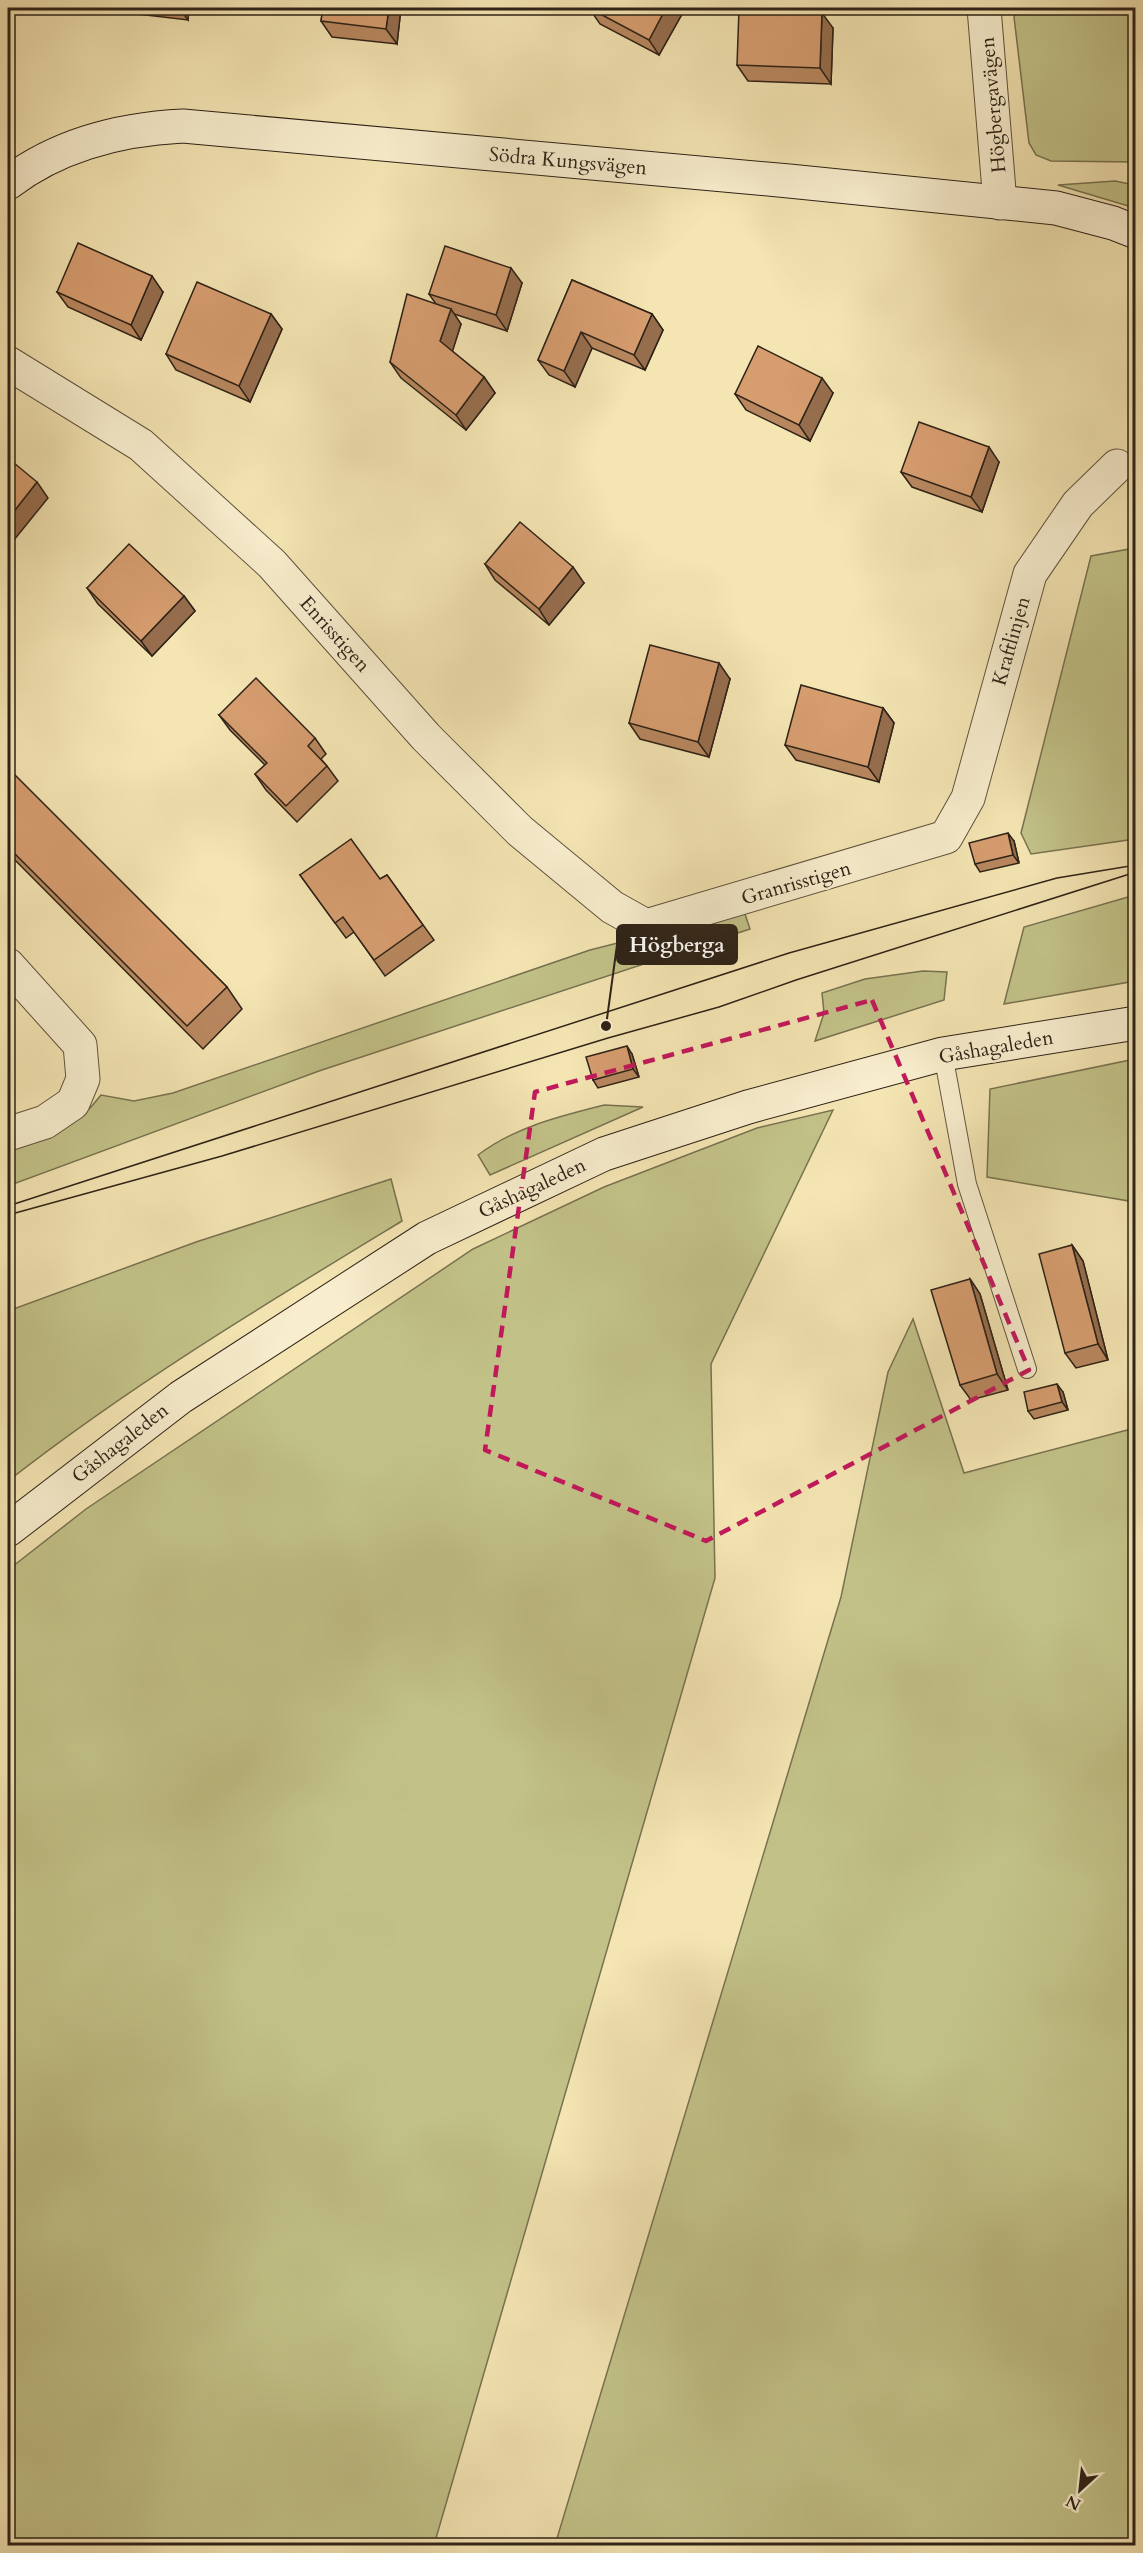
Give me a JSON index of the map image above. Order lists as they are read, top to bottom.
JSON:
{
  "streets": {
    "street": [
      "Högbergavägen",
      "Södra Kungsvägen",
      "Enrisstigen",
      "Kraftlinjen",
      "Granrisstigen",
      "Gåshagaleden"
    ]
  },
  "crossings": [
    ["Högbergavägen", "Södra Kungsvägen"],
    ["Enrisstigen", "Granrisstigen"],
    ["Kraftlinjen", "Granrisstigen"]
  ],
  "places": ["Högberga"],
  "north": "bottom left"
}
